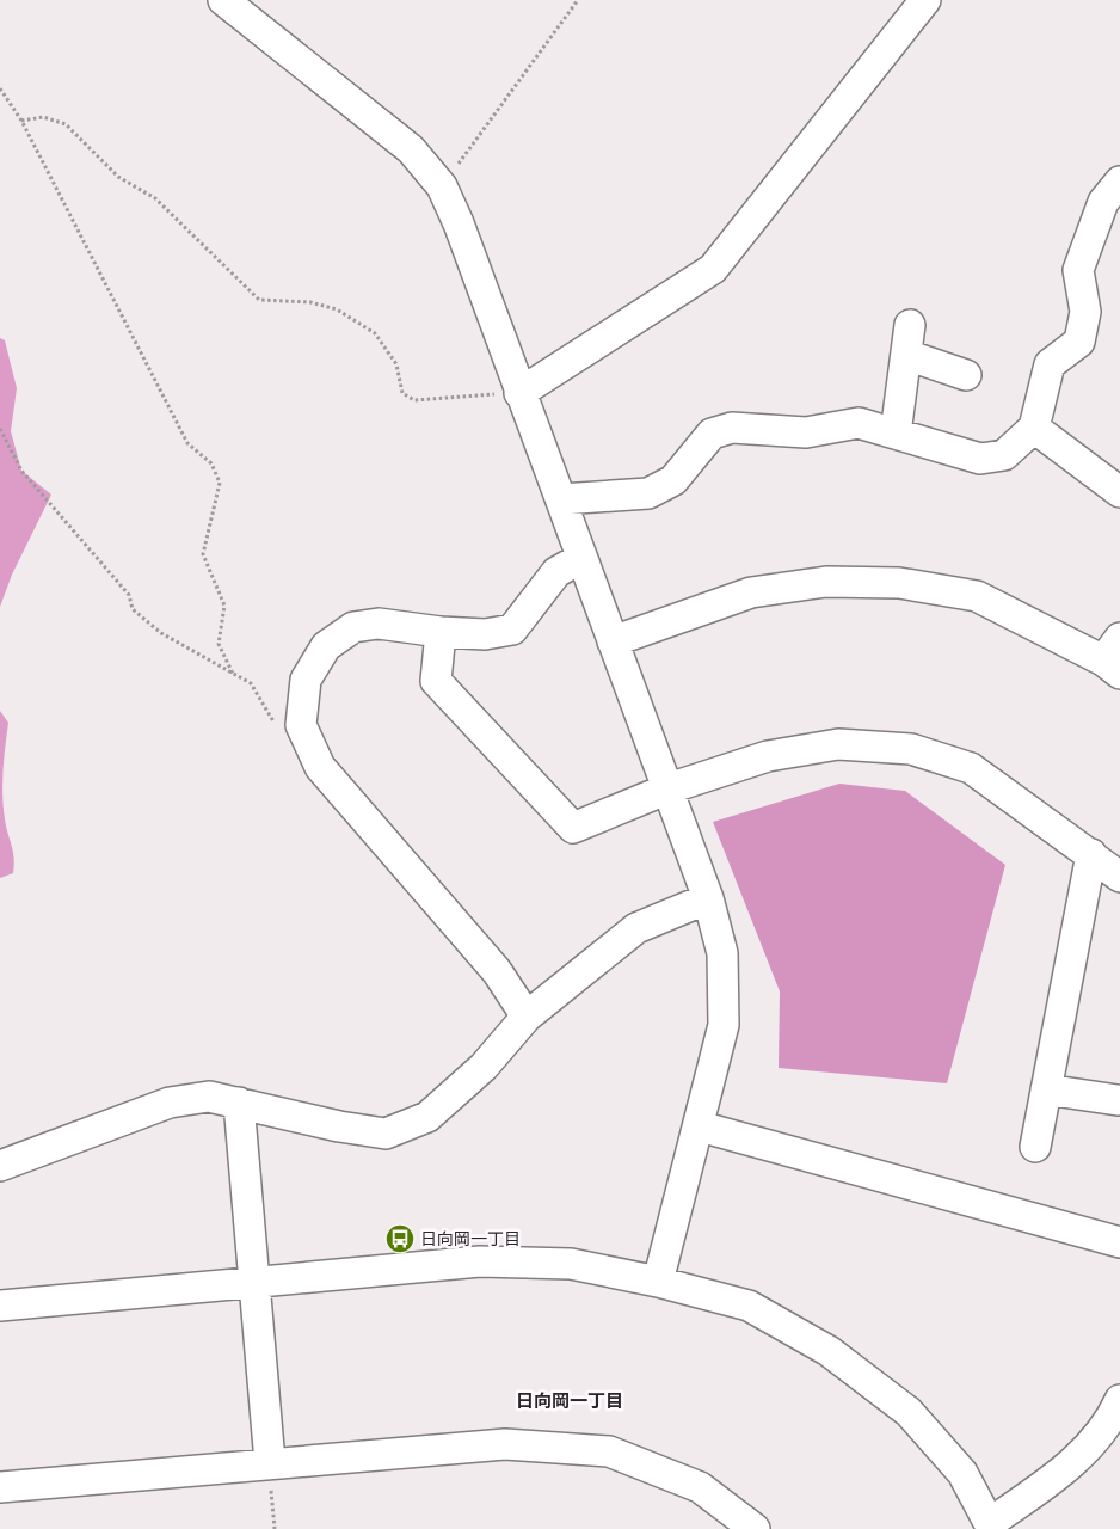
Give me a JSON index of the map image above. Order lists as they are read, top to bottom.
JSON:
{
  "districts": ["日向岡一丁目"],
  "places": {
    "bus stop": ["日向岡一丁目"]
  }
}
